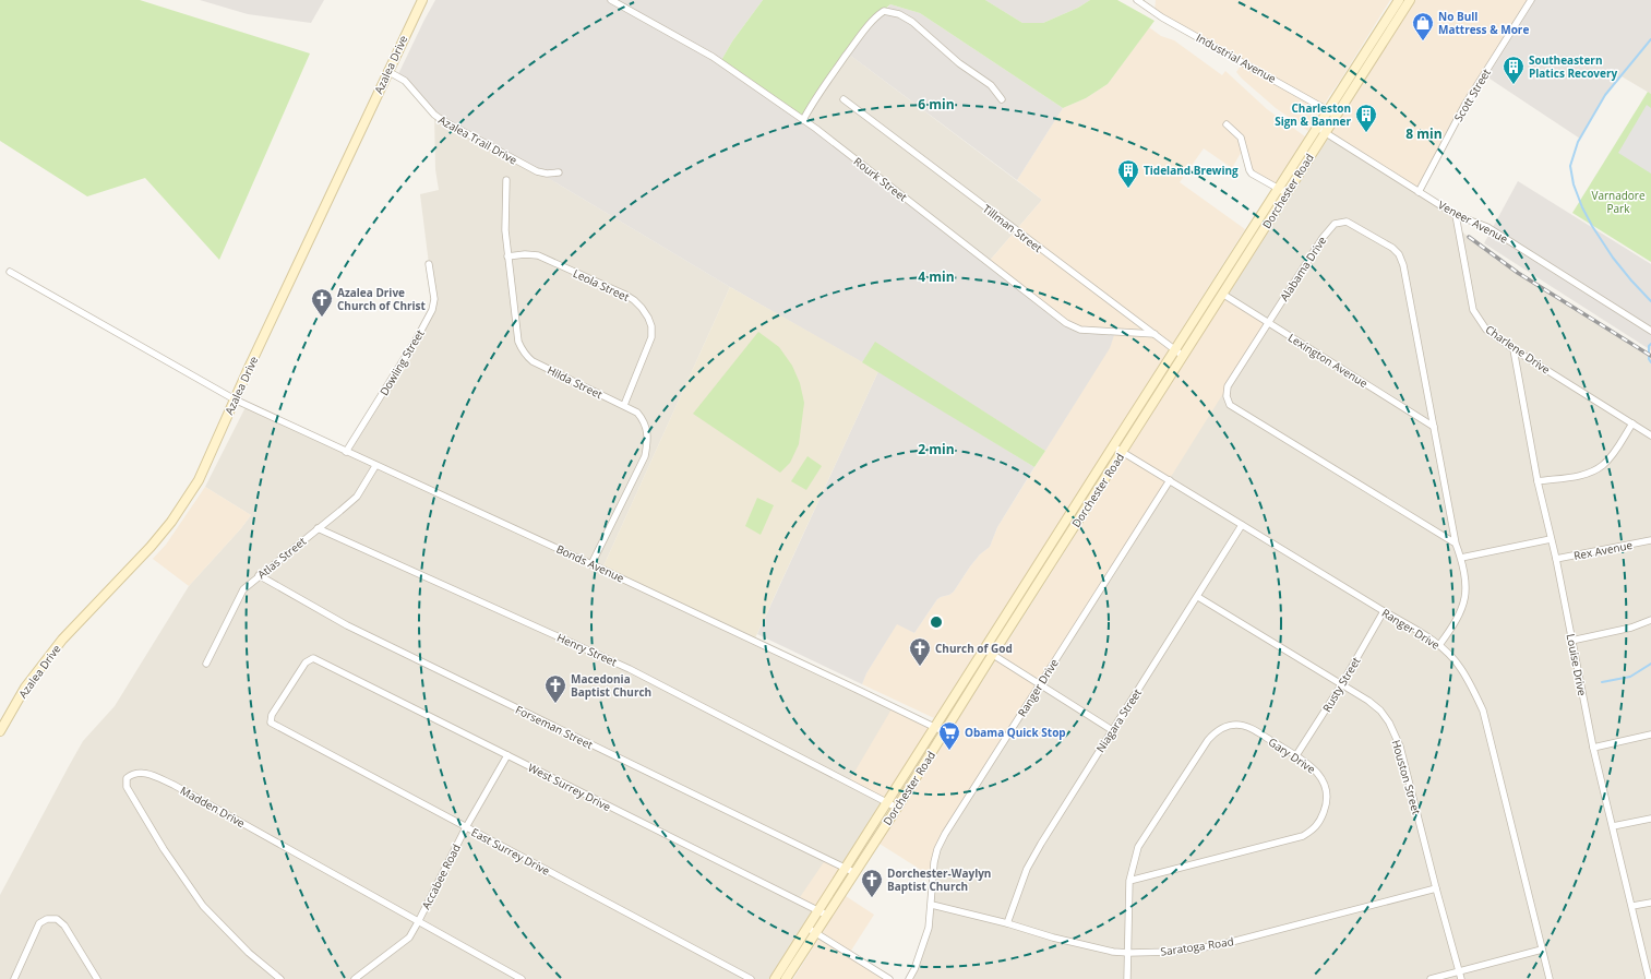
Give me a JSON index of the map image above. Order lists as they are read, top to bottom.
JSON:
{
  "streets": {
    "main road": ["Azalea Drive", "Dorchester Road"],
    "street": [
      "Industrial Avenue",
      "Scott Street",
      "Azalea Trail Drive",
      "Rourk Street",
      "Veneer Avenue",
      "Tillman Street",
      "Alabama Drive",
      "Leola Street",
      "Charlene Drive",
      "Lexington Avenue",
      "Dowling Street",
      "Hilda Street",
      "Rex Avenue",
      "Atlas Street",
      "Bonds Avenue",
      "Ranger Drive",
      "Henry Street",
      "Louise Drive",
      "Rusty Street",
      "Niagara Street",
      "Forseman Street",
      "Gary Drive",
      "Houston Street",
      "West Surrey Drive",
      "Madden Drive",
      "East Surrey Drive",
      "Accabee Road",
      "Saratoga Road"
    ]
  },
  "crossings": [
    ["Industrial Avenue", "Dorchester Road"],
    ["Azalea Drive", "Azalea Trail Drive"],
    ["Azalea Drive", "Bonds Avenue"],
    ["Scott Street", "Veneer Avenue"],
    ["Rourk Street", "Tillman Street"],
    ["Dorchester Road", "Veneer Avenue"],
    ["Dorchester Road", "Tillman Street"],
    ["Dorchester Road", "Lexington Avenue"],
    ["Dorchester Road", "Bonds Avenue"],
    ["Dorchester Road", "Ranger Drive"],
    ["Dorchester Road", "Henry Street"],
    ["Dorchester Road", "Forseman Street"],
    ["Dorchester Road", "West Surrey Drive"],
    ["Veneer Avenue", "Charlene Drive"],
    ["Alabama Drive", "Lexington Avenue"],
    ["Alabama Drive", "Ranger Drive"],
    ["Leola Street", "Hilda Street"],
    ["Charlene Drive", "Louise Drive"],
    ["Dowling Street", "Bonds Avenue"],
    ["Hilda Street", "Bonds Avenue"],
    ["Rex Avenue", "Louise Drive"],
    ["Atlas Street", "Bonds Avenue"],
    ["Atlas Street", "Henry Street"],
    ["Atlas Street", "Forseman Street"],
    ["Ranger Drive", "Rusty Street"],
    ["Ranger Drive", "Niagara Street"],
    ["Ranger Drive", "Saratoga Road"],
    ["Rusty Street", "Gary Drive"],
    ["Rusty Street", "Houston Street"],
    ["Niagara Street", "Houston Street"],
    ["Niagara Street", "Saratoga Road"],
    ["Gary Drive", "Saratoga Road"],
    ["Houston Street", "Saratoga Road"],
    ["West Surrey Drive", "East Surrey Drive"],
    ["West Surrey Drive", "Accabee Road"],
    ["Madden Drive", "Accabee Road"],
    ["East Surrey Drive", "Accabee Road"]
  ],
  "parks": ["Varnadore Park"],
  "places": {
    "shop": ["No Bull Mattress & More"],
    "building": ["Southeastern Platics Recovery", "Charleston Sign & Banner", "Tideland Brewing"],
    "church": [
      "Azalea Drive Church of Christ",
      "Church of God",
      "Macedonia Baptist Church",
      "Dorchester-Waylyn Baptist Church"
    ],
    "supermarket": ["Obama Quick Stop"]
  },
  "rings": [
    "6 min",
    "8 min",
    "4 min",
    "2 min"
  ]
}
